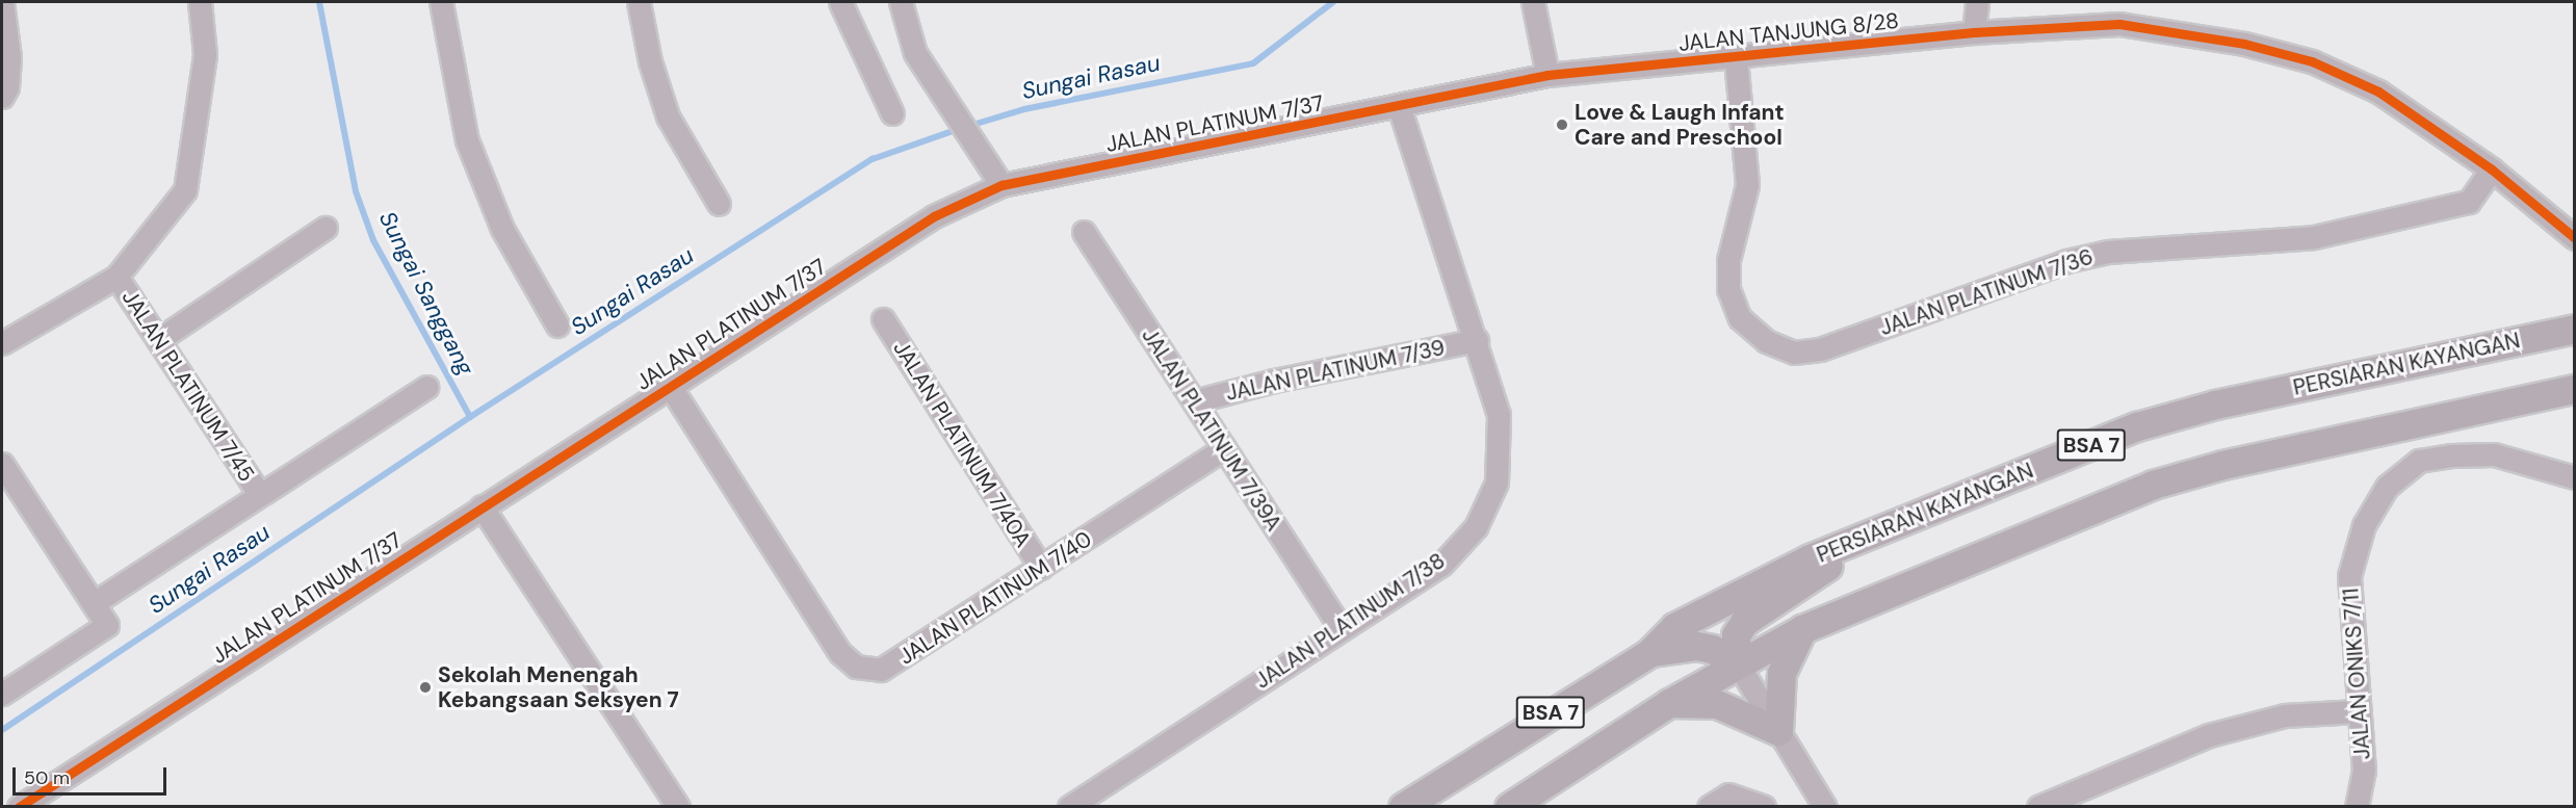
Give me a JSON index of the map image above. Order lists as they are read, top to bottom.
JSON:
{
  "streets": {
    "main road": ["PERSIARAN KAYANGAN", "BSA 7"],
    "street": [
      "JALAN TANJUNG 8/28",
      "JALAN PLATINUM 7/37",
      "JALAN PLATINUM 7/36",
      "JALAN PLATINUM 7/39",
      "JALAN PLATINUM 7/45",
      "JALAN PLATINUM 7/39A",
      "JALAN PLATINUM 7/40A",
      "JALAN PLATINUM 7/40",
      "JALAN PLATINUM 7/38",
      "JALAN ONIKS 7/11"
    ]
  },
  "crossings": [
    ["JALAN TANJUNG 8/28", "JALAN PLATINUM 7/37"],
    ["JALAN TANJUNG 8/28", "JALAN PLATINUM 7/36"],
    ["JALAN PLATINUM 7/37", "JALAN PLATINUM 7/40"],
    ["JALAN PLATINUM 7/37", "JALAN PLATINUM 7/38"],
    ["JALAN PLATINUM 7/39", "JALAN PLATINUM 7/39A"],
    ["JALAN PLATINUM 7/39", "JALAN PLATINUM 7/38"],
    ["JALAN PLATINUM 7/39A", "JALAN PLATINUM 7/40"],
    ["JALAN PLATINUM 7/39A", "JALAN PLATINUM 7/38"],
    ["JALAN PLATINUM 7/40A", "JALAN PLATINUM 7/40"]
  ],
  "water": ["Sungai Rasau", "Sungai Sanggang"],
  "places": ["Love & Laugh Infant Care and Preschool", "Sekolah Menengah Kebangsaan Seksyen 7"],
  "scale_bar": "50 m"
}
